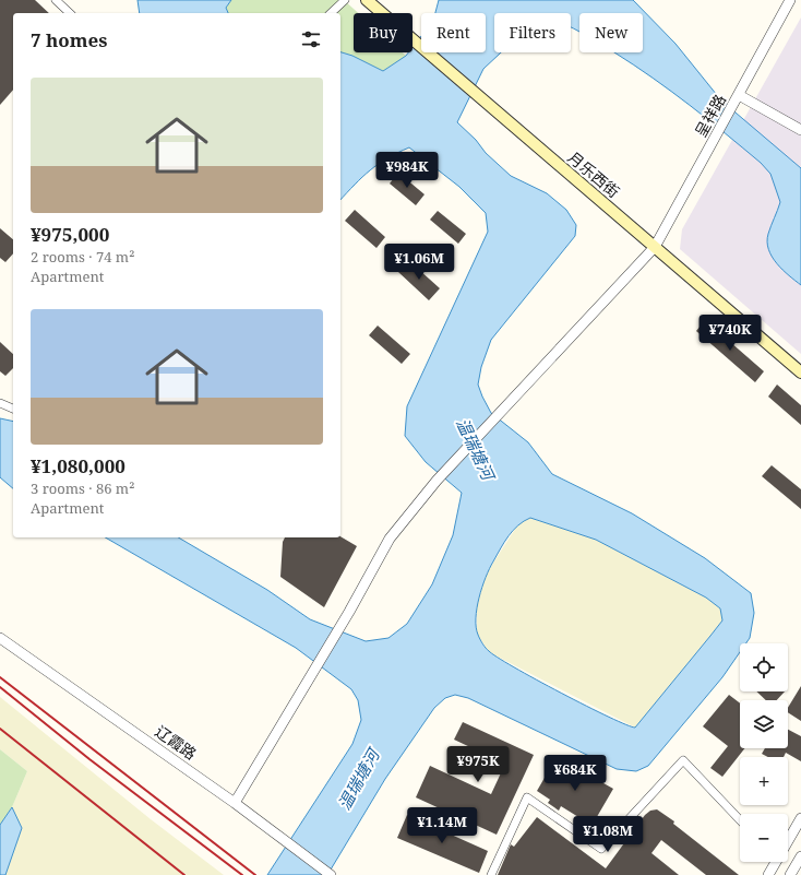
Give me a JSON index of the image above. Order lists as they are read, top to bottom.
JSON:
{
  "streets": {
    "main road": ["月乐西街"],
    "street": ["呈祥路", "辽霞路"]
  },
  "crossings": [
    ["呈祥路", "月乐西街"],
    ["呈祥路", "辽霞路"]
  ],
  "water": ["温瑞塘河"],
  "page": {
    "chip": [
      "Buy",
      "Rent",
      "Filters",
      "New"
    ],
    "heading": "7 homes",
    "list": [
      {
        "name": "¥975,000",
        "note": "2 rooms · 74 m² · Apartment"
      },
      {
        "name": "¥1,080,000",
        "note": "3 rooms · 86 m² · Apartment"
      }
    ],
    "price": [
      "¥984K",
      "¥1.06M",
      "¥740K",
      "¥975K",
      "¥684K",
      "¥1.14M",
      "¥1.08M"
    ],
    "map_buttons": ["+", "−"]
  }
}
